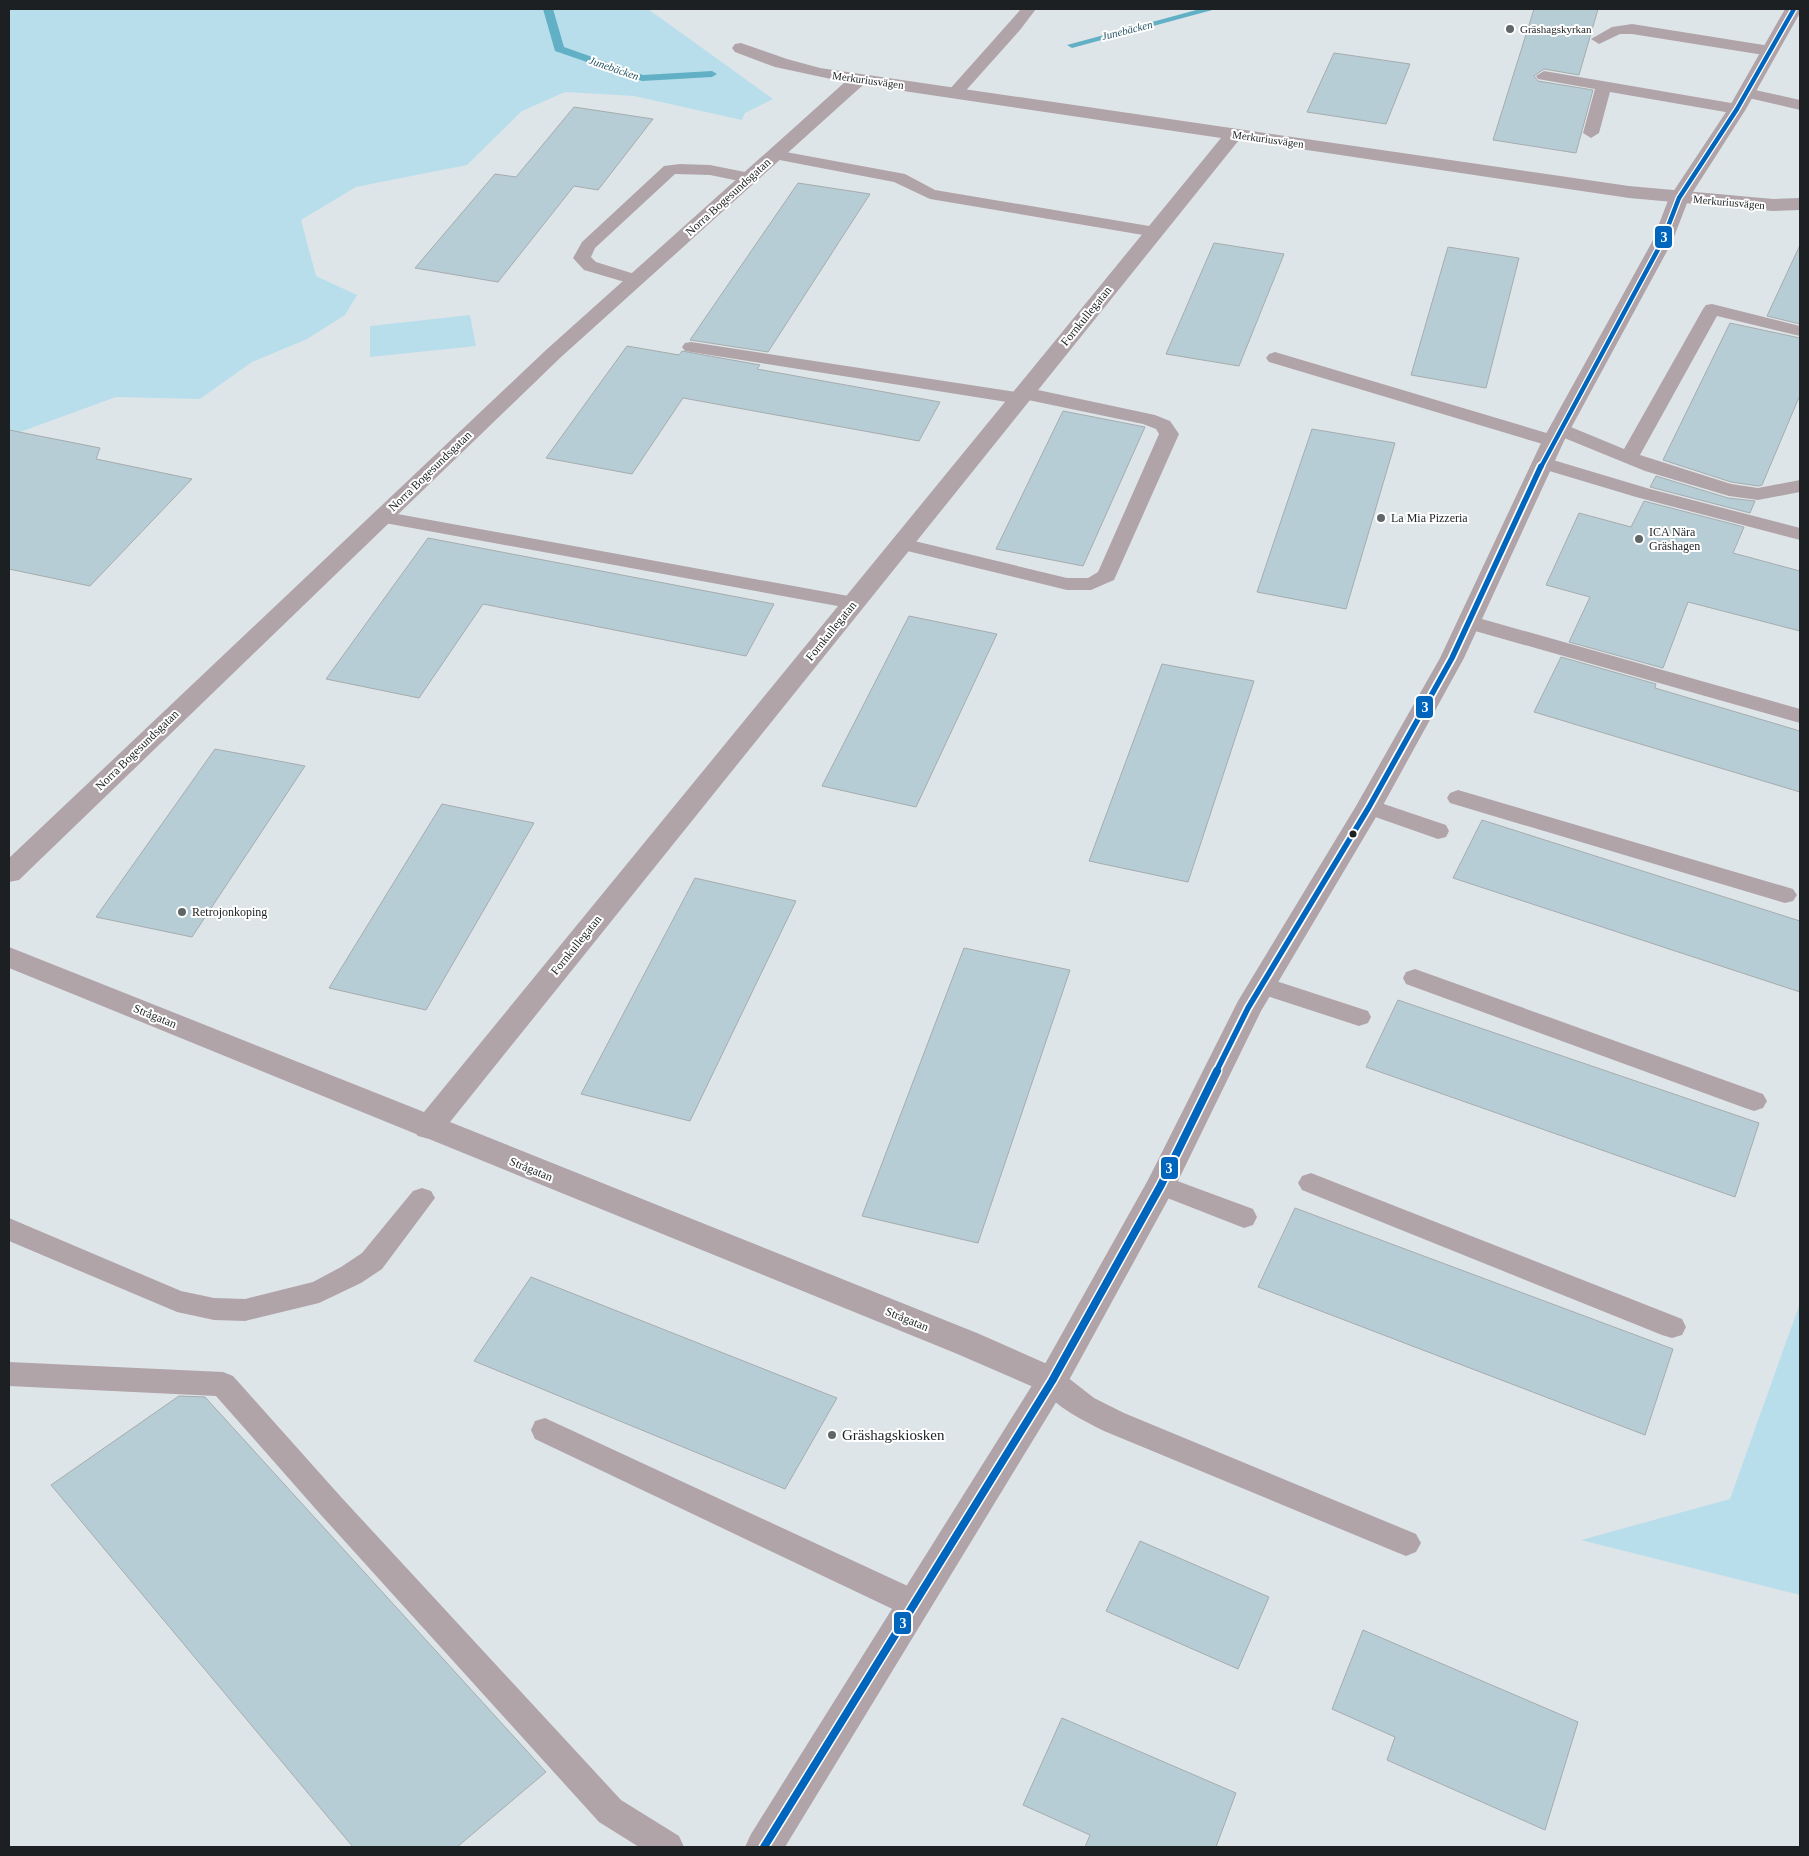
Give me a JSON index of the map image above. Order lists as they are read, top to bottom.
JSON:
{
  "streets": {
    "street": [
      "Merkuriusvägen",
      "Norra Bogesundsgatan",
      "Fornkullegatan",
      "Strågatan"
    ]
  },
  "crossings": [
    ["Merkuriusvägen", "Norra Bogesundsgatan"],
    ["Merkuriusvägen", "Fornkullegatan"],
    ["Fornkullegatan", "Strågatan"]
  ],
  "water": ["Junebäcken"],
  "places": [
    "Gräshagskyrkan",
    "La Mia Pizzeria",
    "ICA Nära Gräshagen",
    "Retrojonkoping",
    "Gräshagskiosken"
  ],
  "lines": ["transit line 3"]
}
